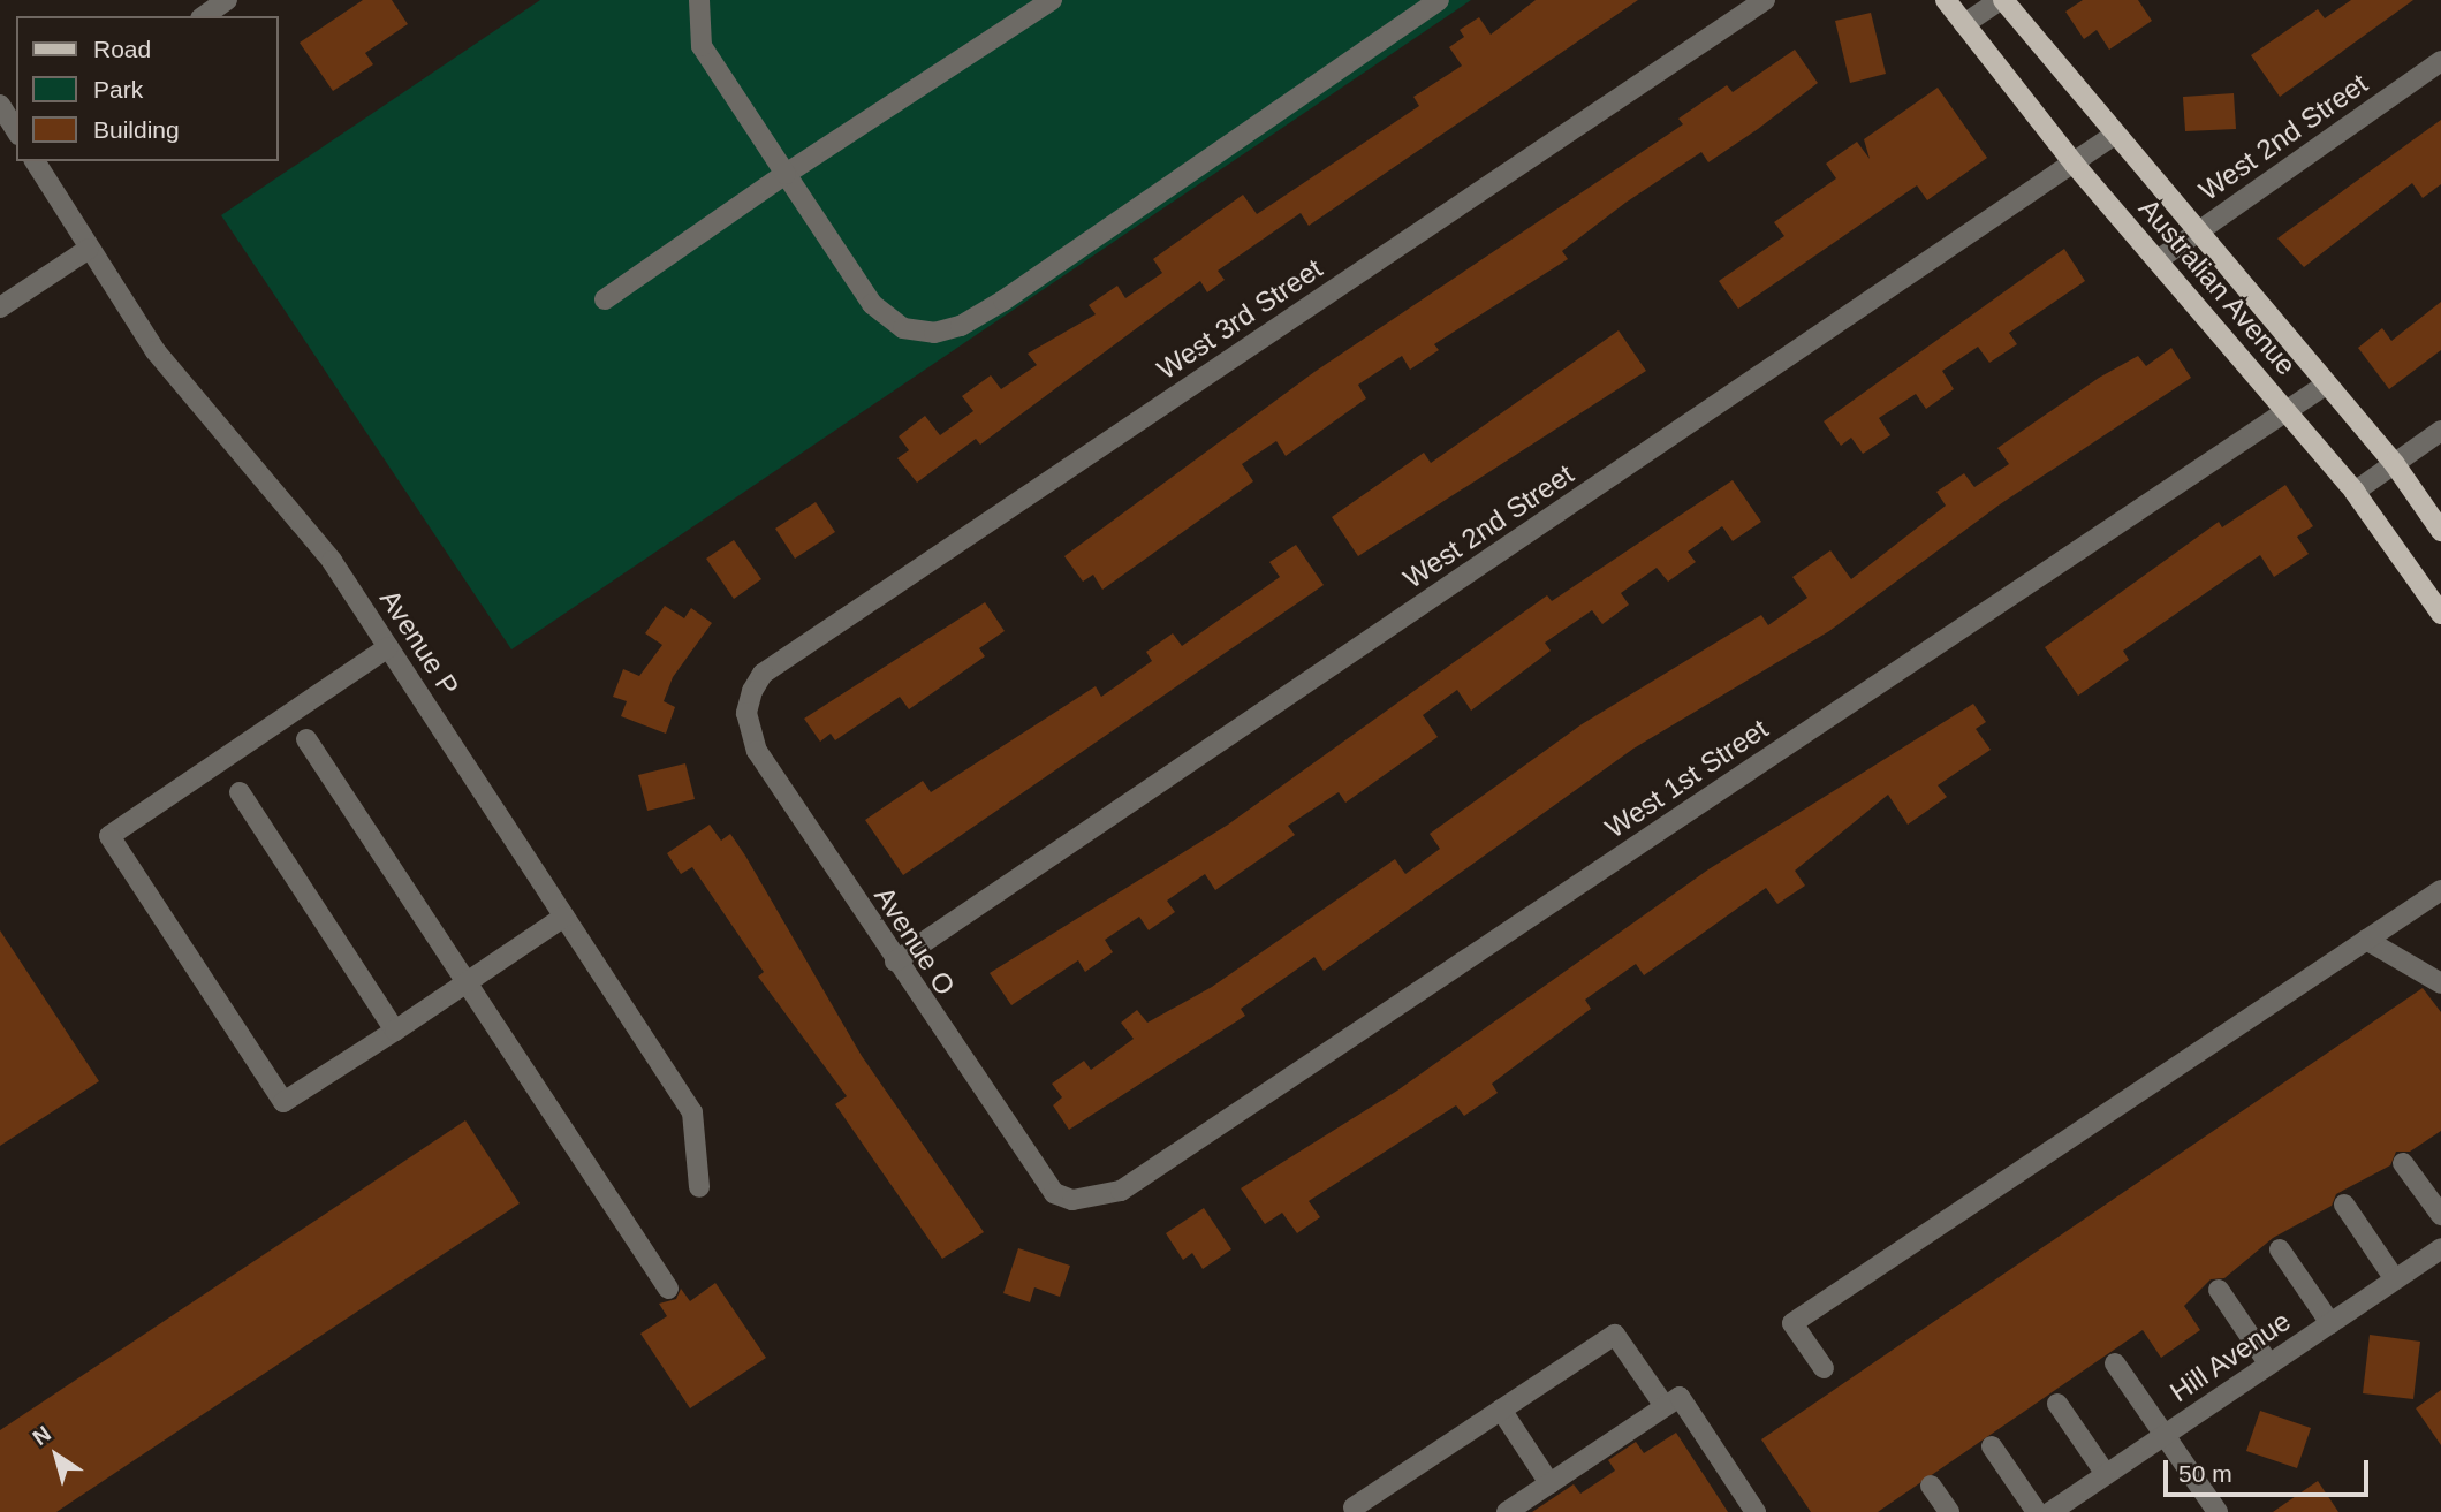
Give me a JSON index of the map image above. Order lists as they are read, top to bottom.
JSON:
{
  "streets": {
    "main road": ["Australian Avenue"],
    "street": [
      "West 2nd Street",
      "West 3rd Street",
      "Avenue P",
      "West 1st Street",
      "Avenue O",
      "Hill Avenue"
    ]
  },
  "crossings": [
    ["West 2nd Street", "Australian Avenue"],
    ["West 2nd Street", "Avenue O"],
    ["Australian Avenue", "West 1st Street"],
    ["West 3rd Street", "Avenue O"],
    ["West 1st Street", "Avenue O"]
  ],
  "legend": ["Road", "Park", "Building"],
  "scale_bar": "50 m",
  "north": "top left"
}
